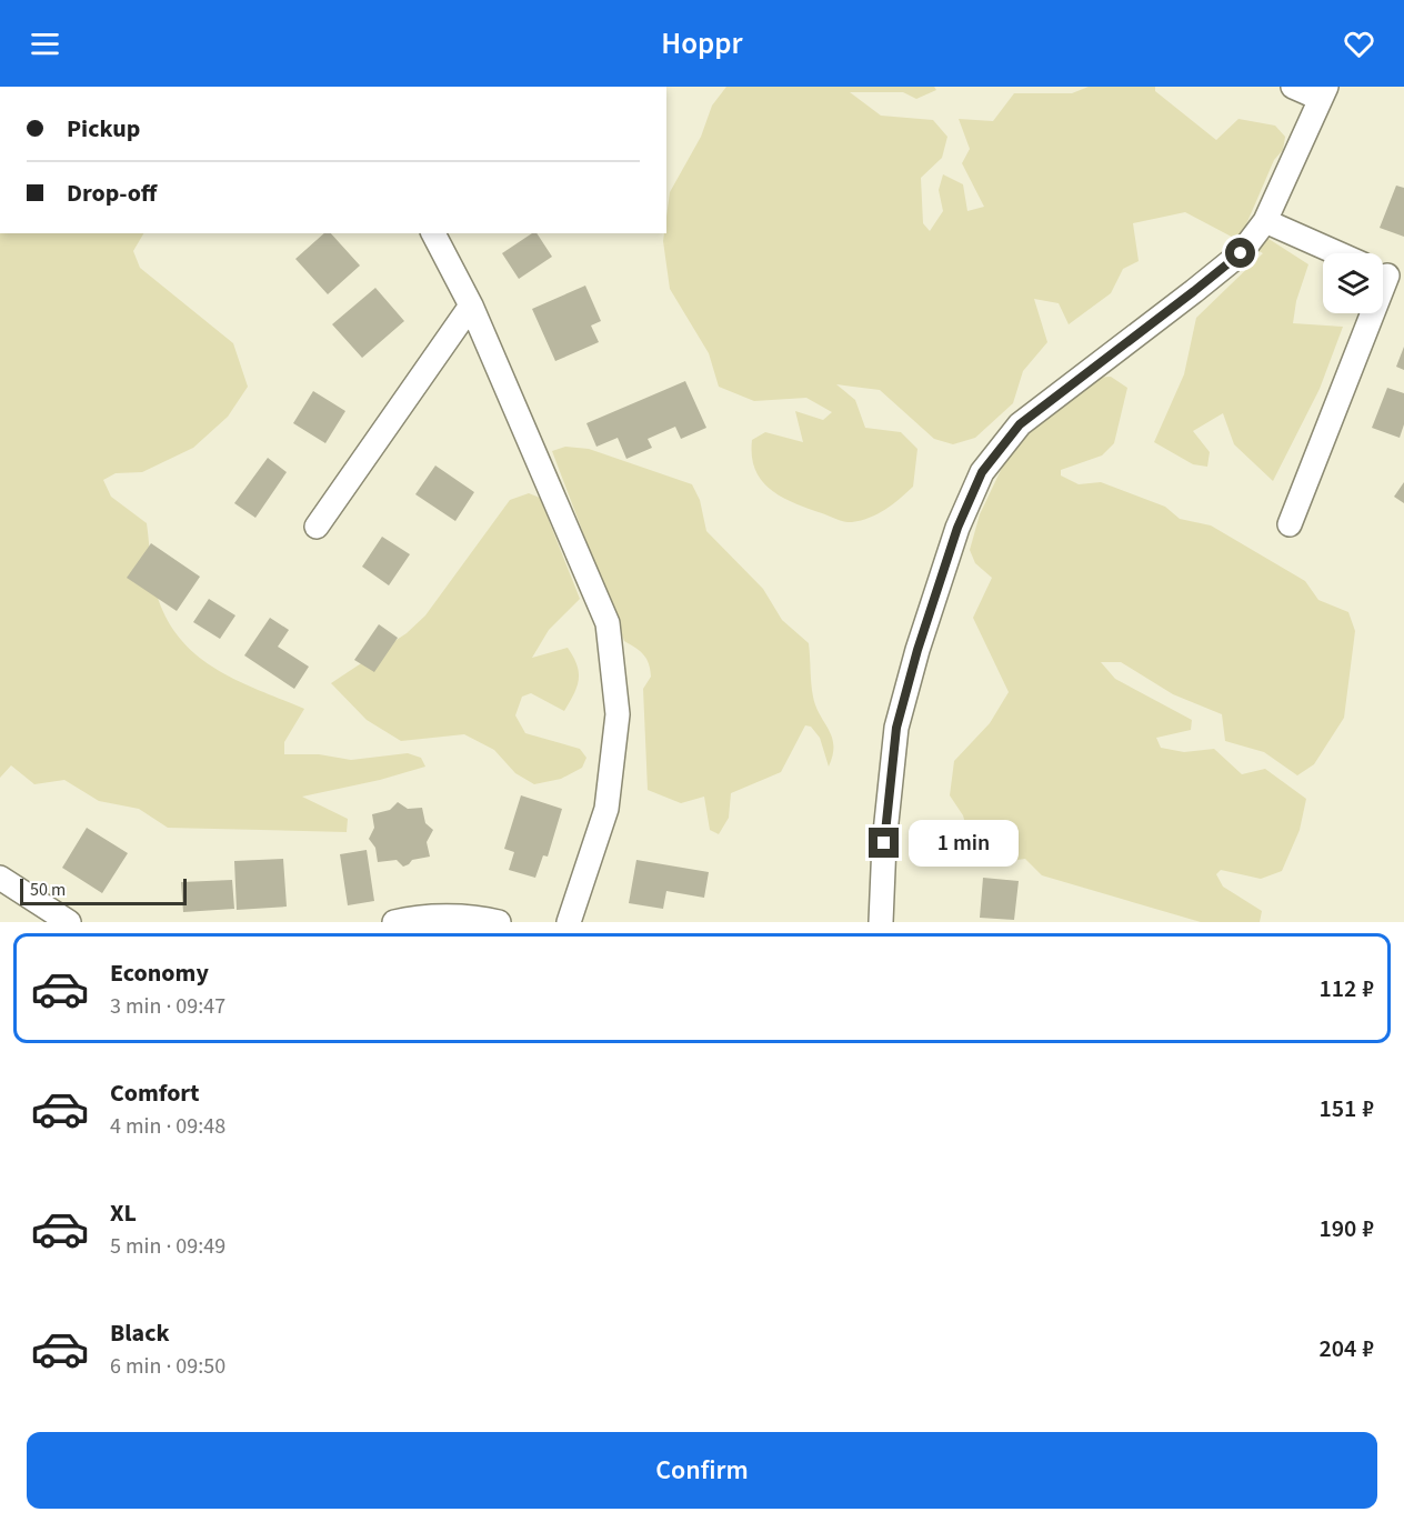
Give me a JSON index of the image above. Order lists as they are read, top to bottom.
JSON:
{
  "scale_bar": "50 m",
  "page": {
    "header": "Hoppr",
    "banner": ["Pickup", "Drop-off"],
    "bubble": "1 min",
    "scale": "50 m",
    "list": [
      {
        "name": "Economy",
        "note": "3 min · 09:47",
        "value": "112 ₽"
      },
      {
        "name": "Comfort",
        "note": "4 min · 09:48",
        "value": "151 ₽"
      },
      {
        "name": "XL",
        "note": "5 min · 09:49",
        "value": "190 ₽"
      },
      {
        "name": "Black",
        "note": "6 min · 09:50",
        "value": "204 ₽"
      }
    ],
    "buttons": "Confirm"
  }
}
